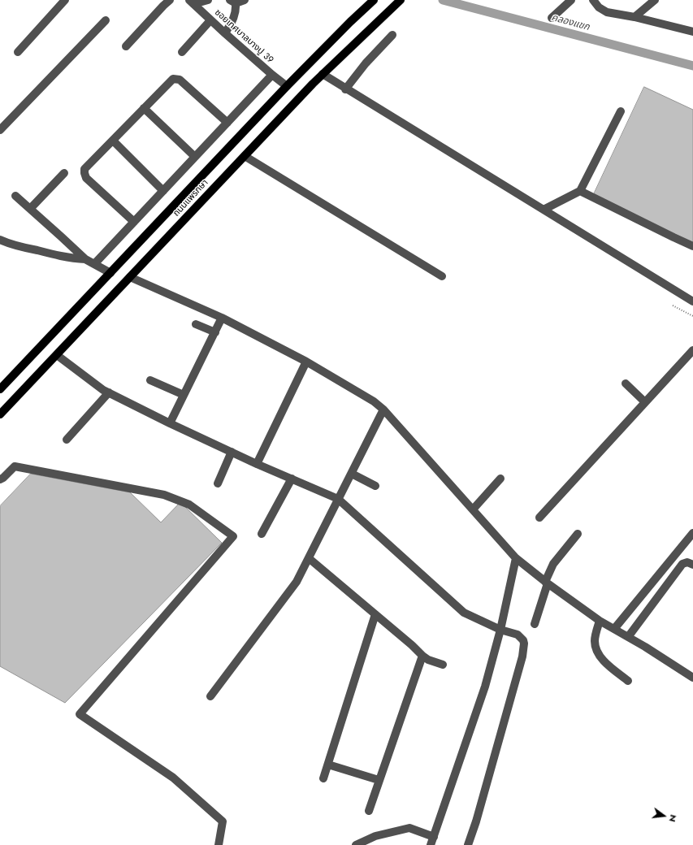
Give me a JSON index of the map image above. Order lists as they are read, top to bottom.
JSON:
{
  "streets": {
    "main road": ["ถนนแพรกษา"],
    "street": ["ซอยเทศบาลบางปู 39"]
  },
  "crossings": [
    ["ซอยเทศบาลบางปู 39", "ถนนแพรกษา"]
  ],
  "water": ["คลองแขก"],
  "north": "right"
}
